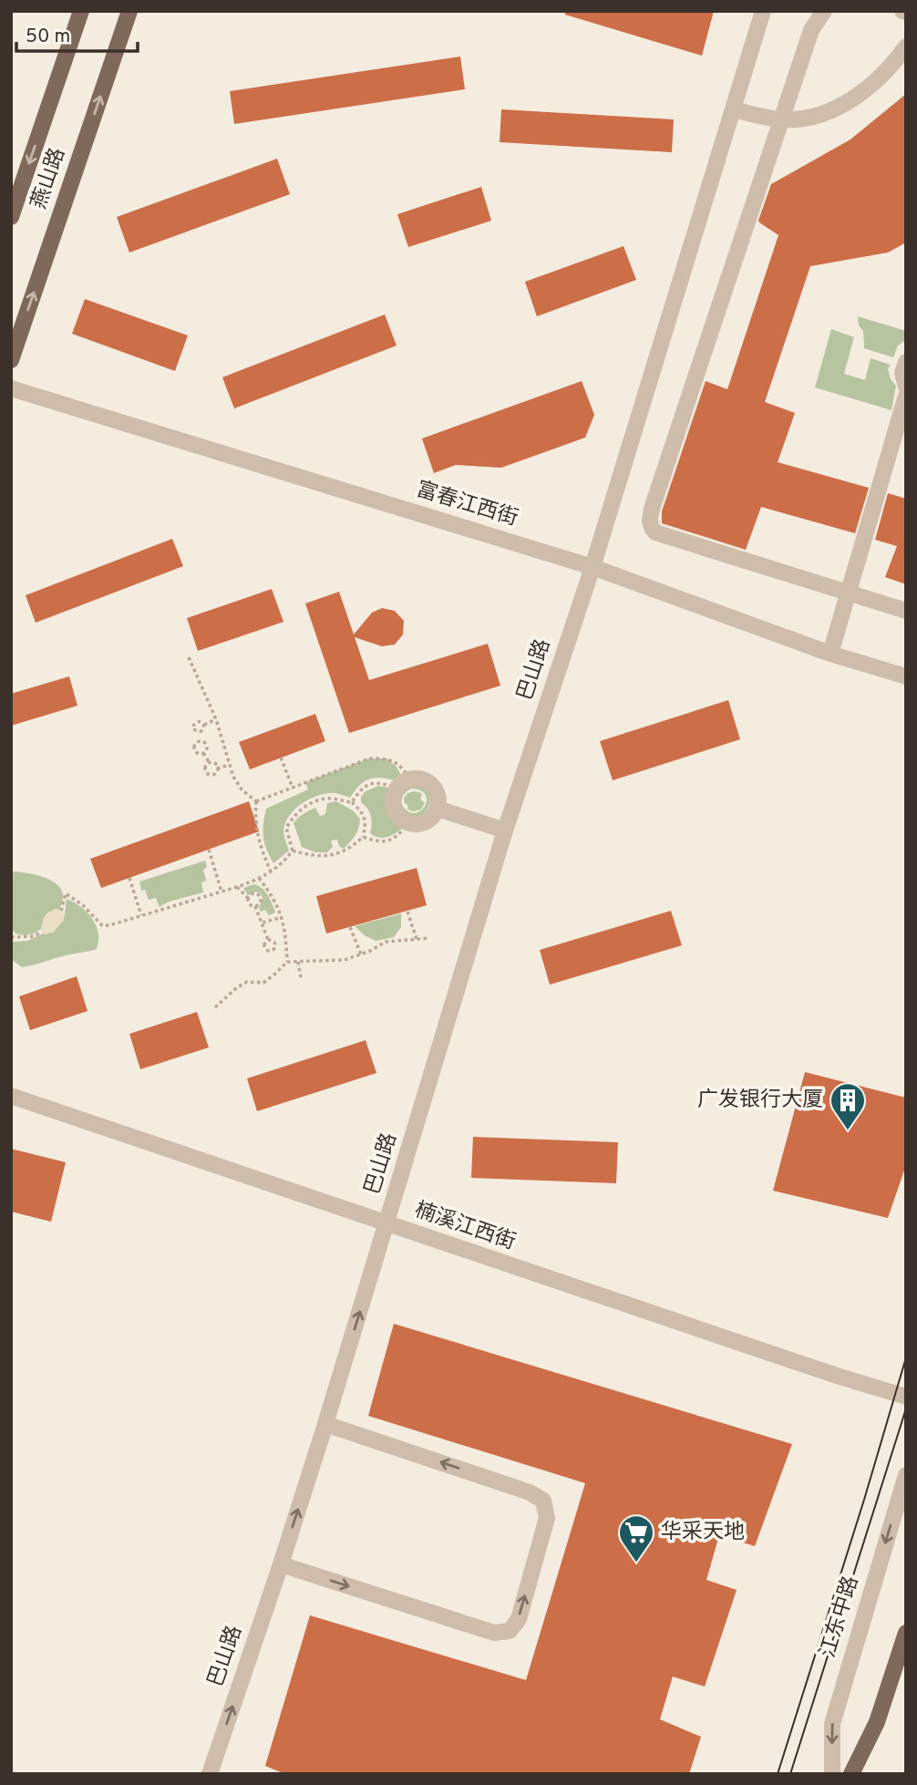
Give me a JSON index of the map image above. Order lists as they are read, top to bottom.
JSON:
{
  "streets": {
    "main road": ["燕山路"],
    "street": [
      "富春江西街",
      "巴山路",
      "楠溪江西街",
      "江东中路"
    ]
  },
  "crossings": [
    ["富春江西街", "巴山路"],
    ["巴山路", "楠溪江西街"]
  ],
  "one_way": ["江东中路"],
  "places": {
    "building": ["广发银行大厦"],
    "supermarket": ["华采天地"]
  },
  "scale_bar": "50 m"
}
